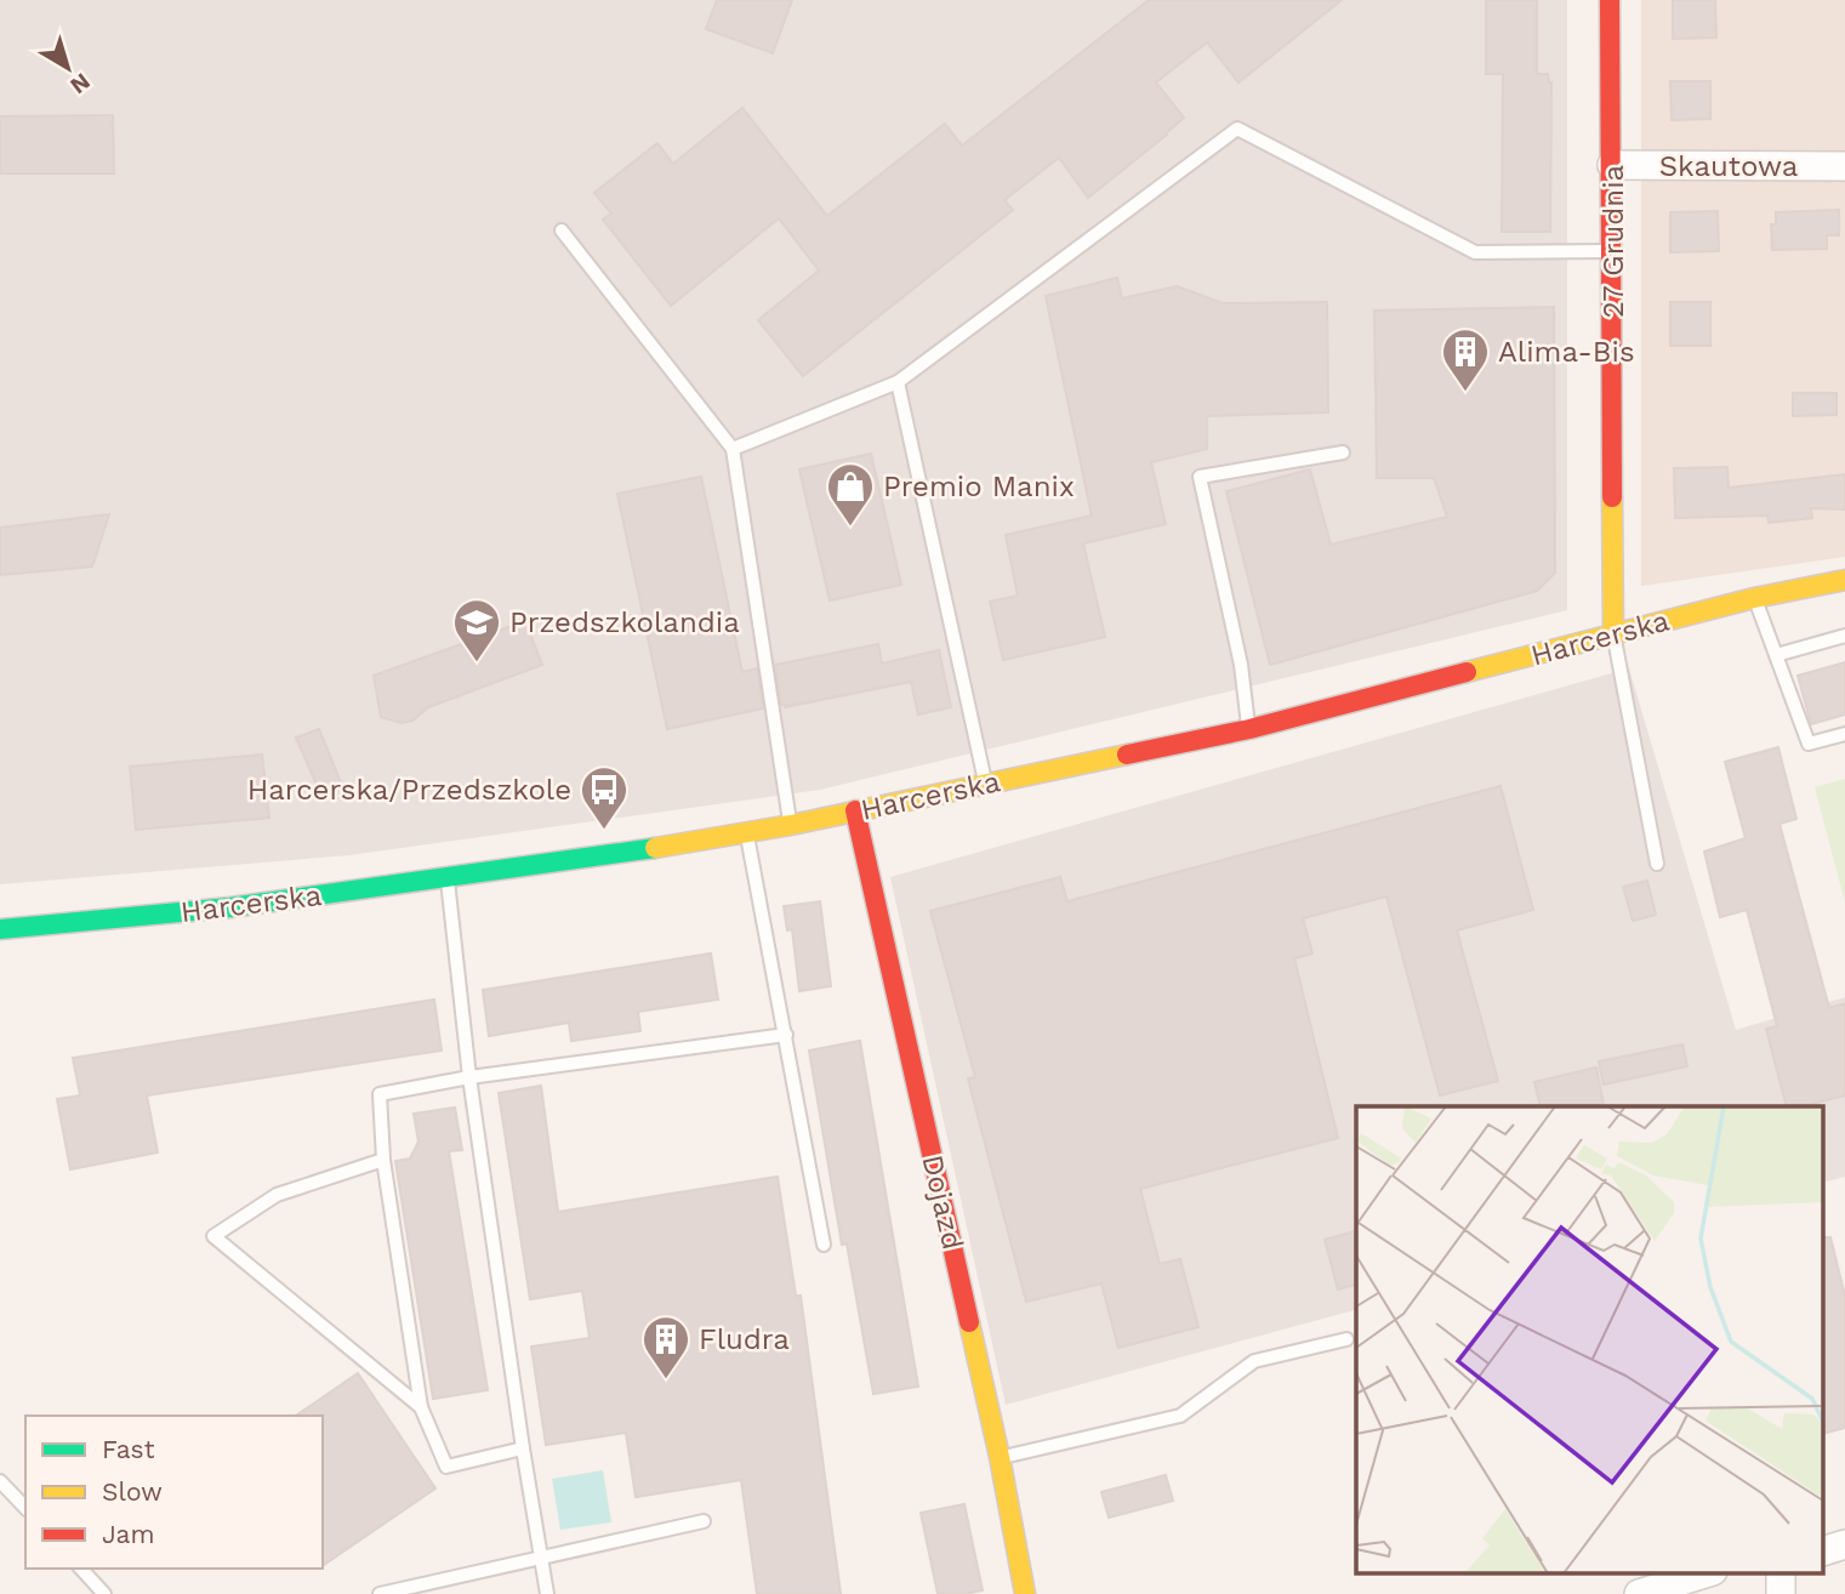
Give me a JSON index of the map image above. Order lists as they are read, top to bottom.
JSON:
{
  "streets": {
    "street": [
      "Skautowa",
      "27 Grudnia",
      "Harcerska",
      "Dojazd"
    ]
  },
  "crossings": [
    ["Skautowa", "27 Grudnia"],
    ["27 Grudnia", "Harcerska"],
    ["Harcerska", "Dojazd"]
  ],
  "places": {
    "building": ["Alima-Bis", "Fludra"],
    "shop": ["Premio Manix"],
    "school or university": ["Przedszkolandia"],
    "bus stop": ["Harcerska/Przedszkole"]
  },
  "legend": ["Fast", "Slow", "Jam"],
  "north": "bottom right"
}
